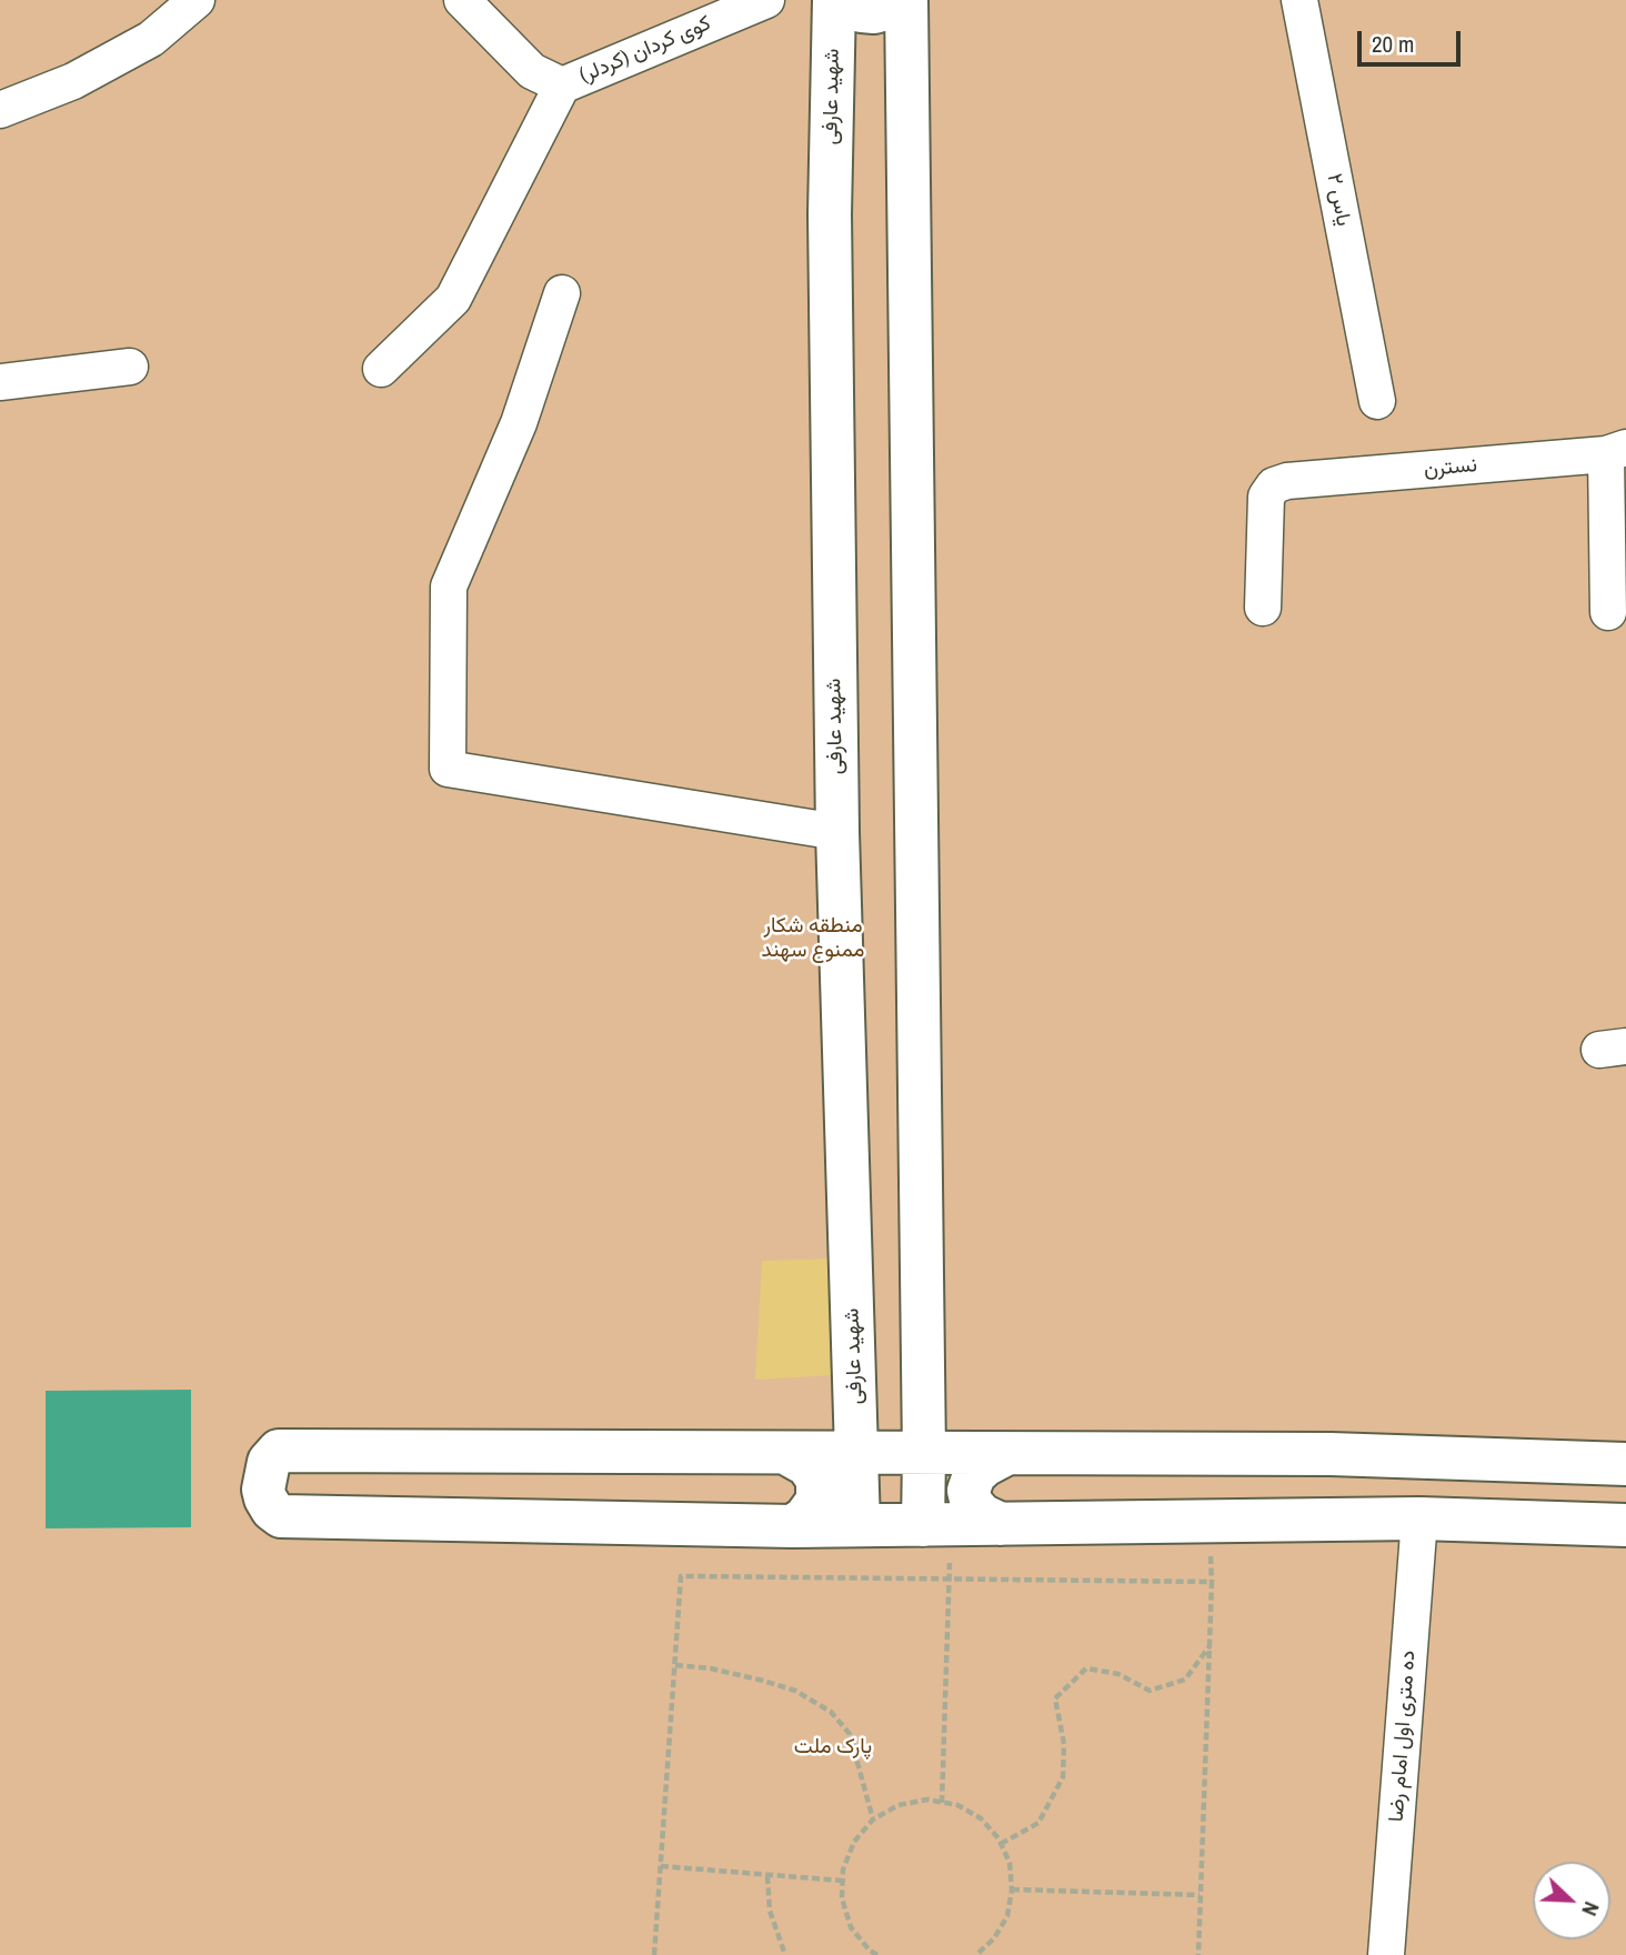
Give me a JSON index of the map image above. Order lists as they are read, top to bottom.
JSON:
{
  "streets": {
    "street": [
      "کوی کردان (کردلر)",
      "شهید عارفی",
      "یاس ۲",
      "نسترن",
      "ده متری اول امام رضا"
    ]
  },
  "parks": ["منطقه شکار ممنوع سهند", "پارک ملت"],
  "scale_bar": "20 m",
  "north": "bottom right"
}
